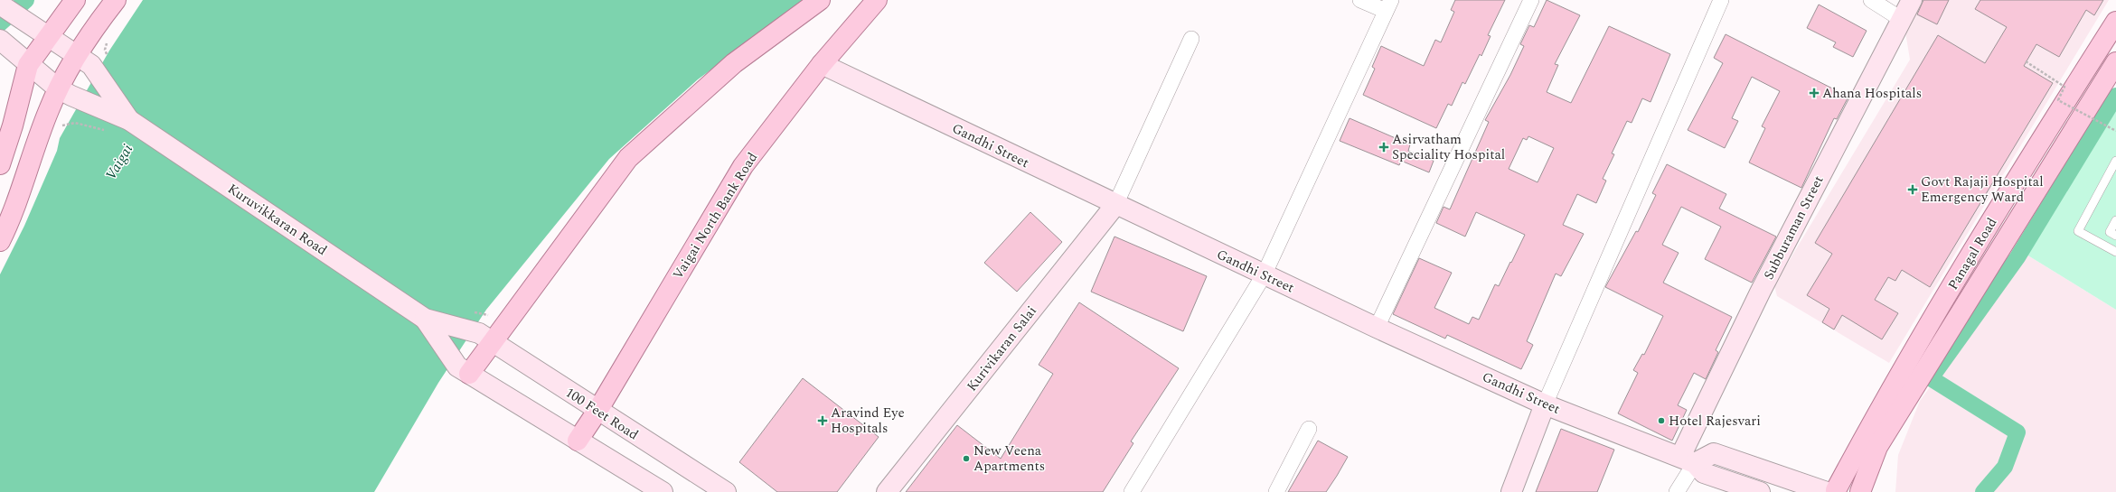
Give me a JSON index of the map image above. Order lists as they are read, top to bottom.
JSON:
{
  "streets": {
    "main road": ["Vaigai North Bank Road", "Panagal Road"],
    "street": [
      "Gandhi Street",
      "Kuruvikkaran Road",
      "Subburaman Street",
      "Kurivikaran Salai",
      "100 Feet Road"
    ]
  },
  "crossings": [
    ["Gandhi Street", "Vaigai North Bank Road"],
    ["Gandhi Street", "Subburaman Street"],
    ["Gandhi Street", "Kurivikaran Salai"],
    ["Vaigai North Bank Road", "100 Feet Road"],
    ["Kuruvikkaran Road", "100 Feet Road"]
  ],
  "water": ["Vaigai"],
  "places": {
    "health": [
      "Ahana Hospitals",
      "Asirvatham Speciality Hospital",
      "Govt Rajaji Hospital Emergency Ward",
      "Aravind Eye Hospitals"
    ],
    "other": ["Hotel Rajesvari", "New Veena Apartments"]
  }
}
